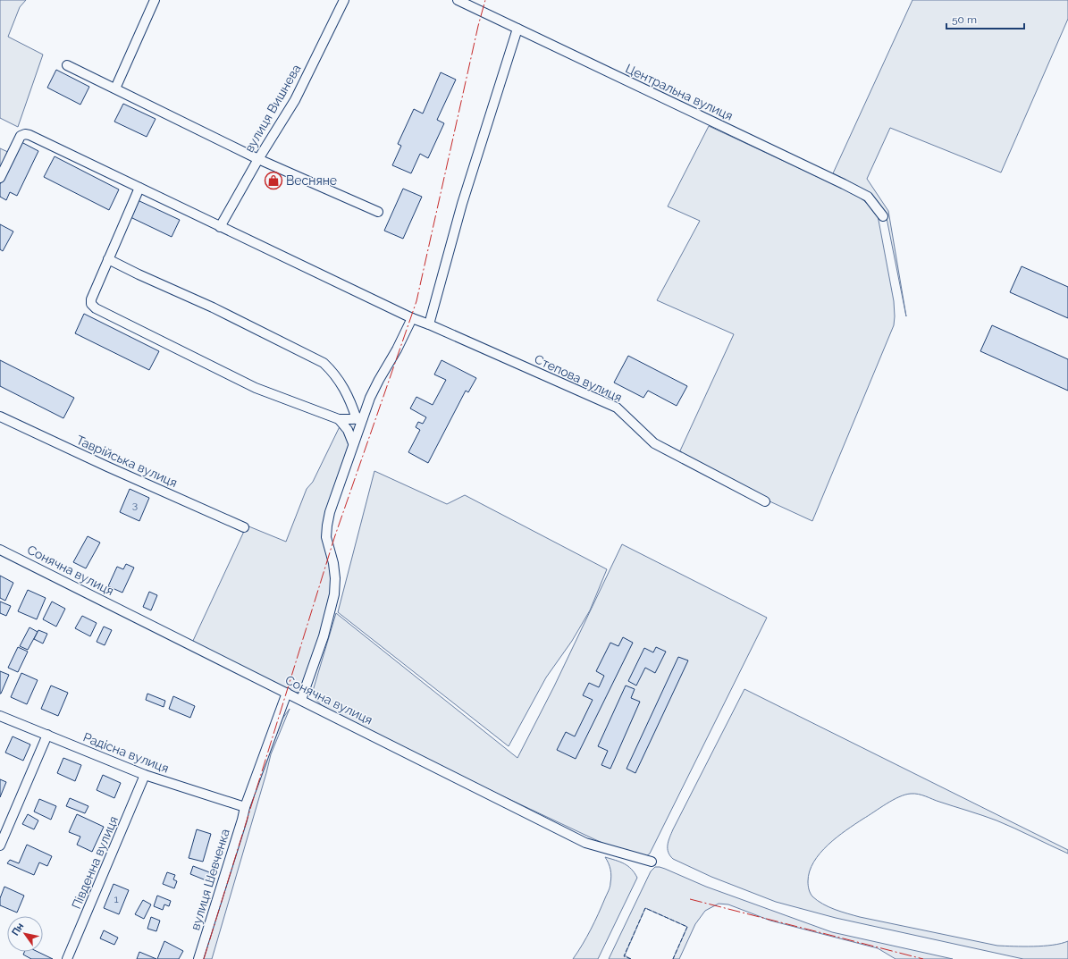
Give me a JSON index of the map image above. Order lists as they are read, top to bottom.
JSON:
{
  "streets": {
    "street": [
      "Центральна вулиця",
      "вулиця Вишнева",
      "Степова вулиця",
      "Таврійська вулиця",
      "Сонячна вулиця",
      "Радісна вулиця",
      "Південна вулиця",
      "вулиця Шевченка"
    ]
  },
  "crossings": [
    ["вулиця Вишнева", "Степова вулиця"],
    ["Сонячна вулиця", "вулиця Шевченка"],
    ["Радісна вулиця", "Південна вулиця"],
    ["Радісна вулиця", "вулиця Шевченка"]
  ],
  "places": {
    "shop": ["Весняне"]
  },
  "house_numbers": ["3", "1"],
  "scale_bar": "50 m",
  "north": "top left"
}
